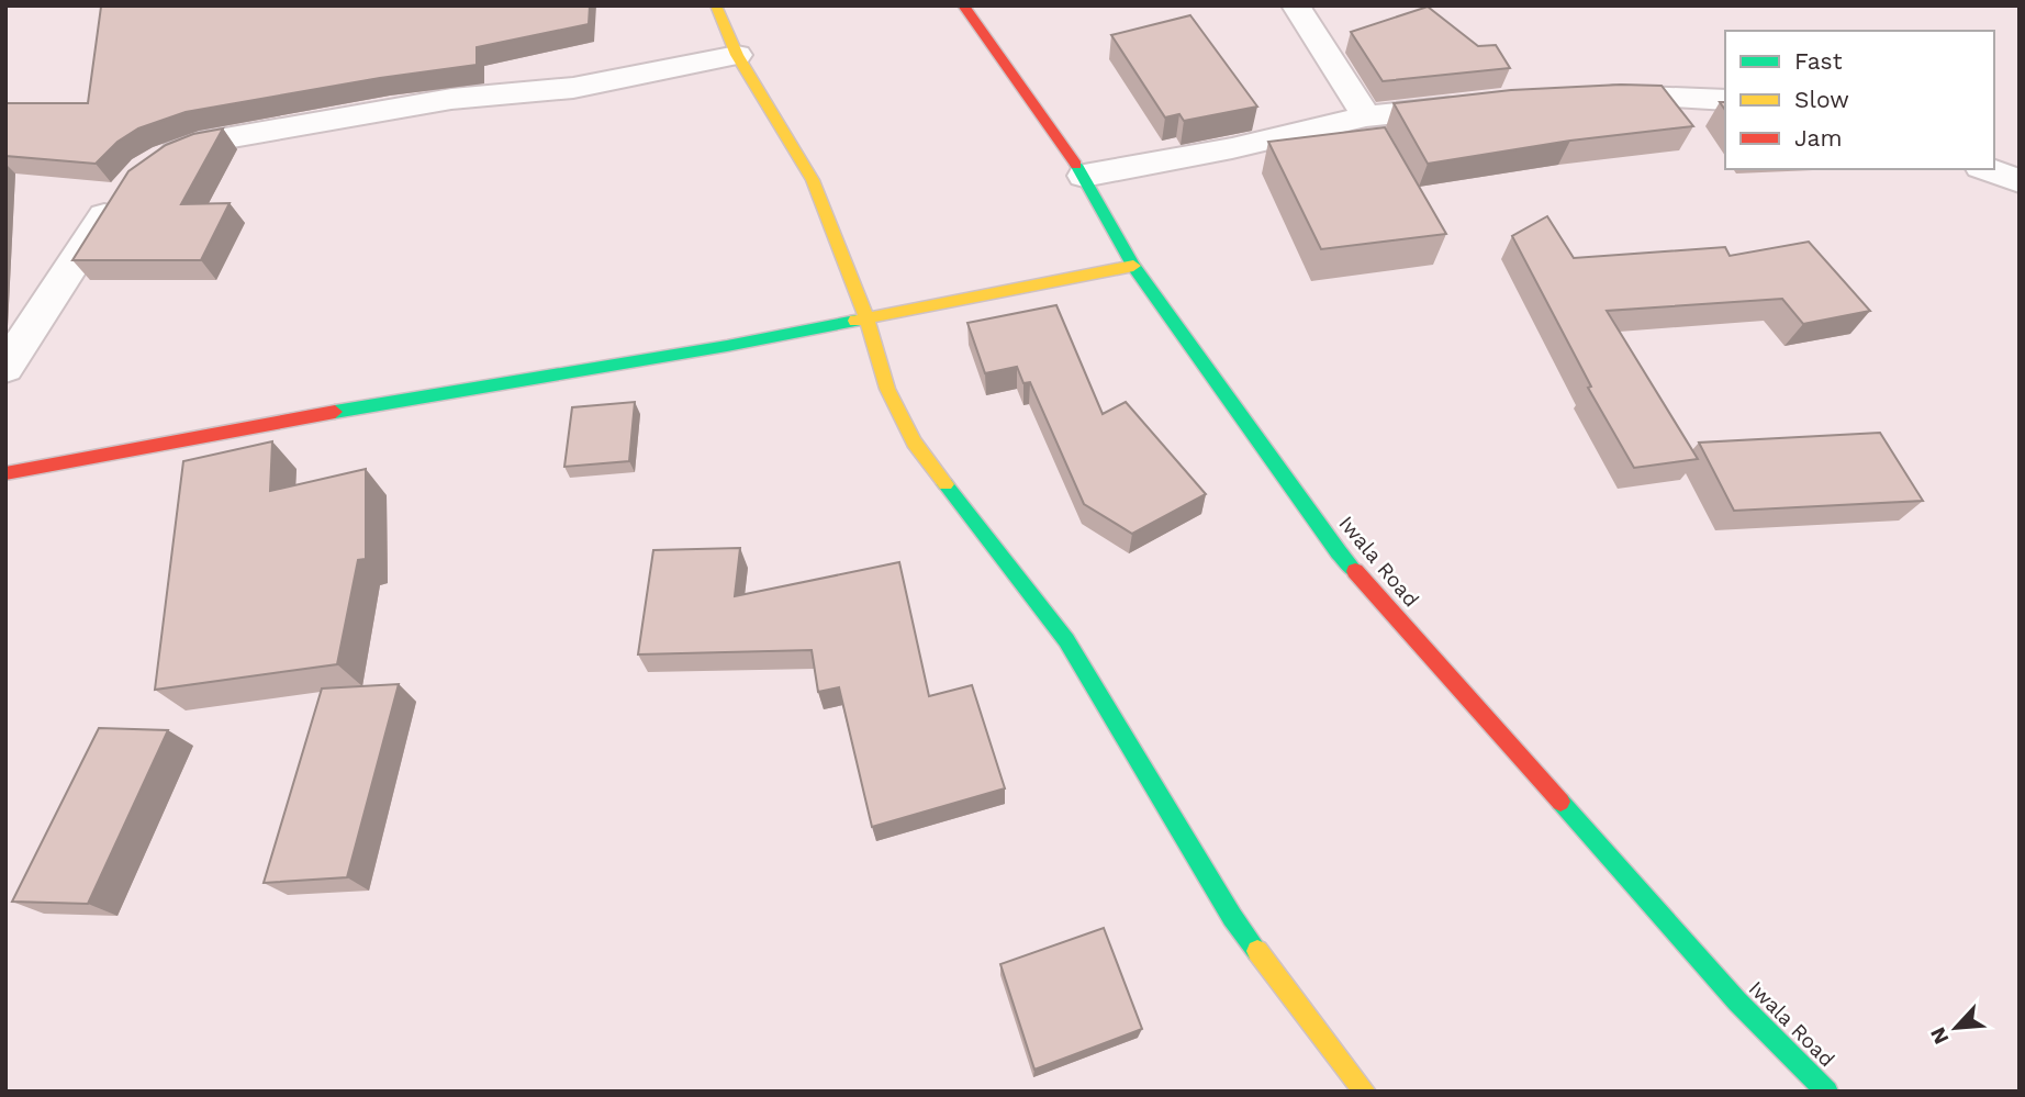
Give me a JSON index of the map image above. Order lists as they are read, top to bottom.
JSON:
{
  "streets": {
    "street": ["Iwala Road"]
  },
  "legend": ["Fast", "Slow", "Jam"],
  "north": "bottom left"
}
